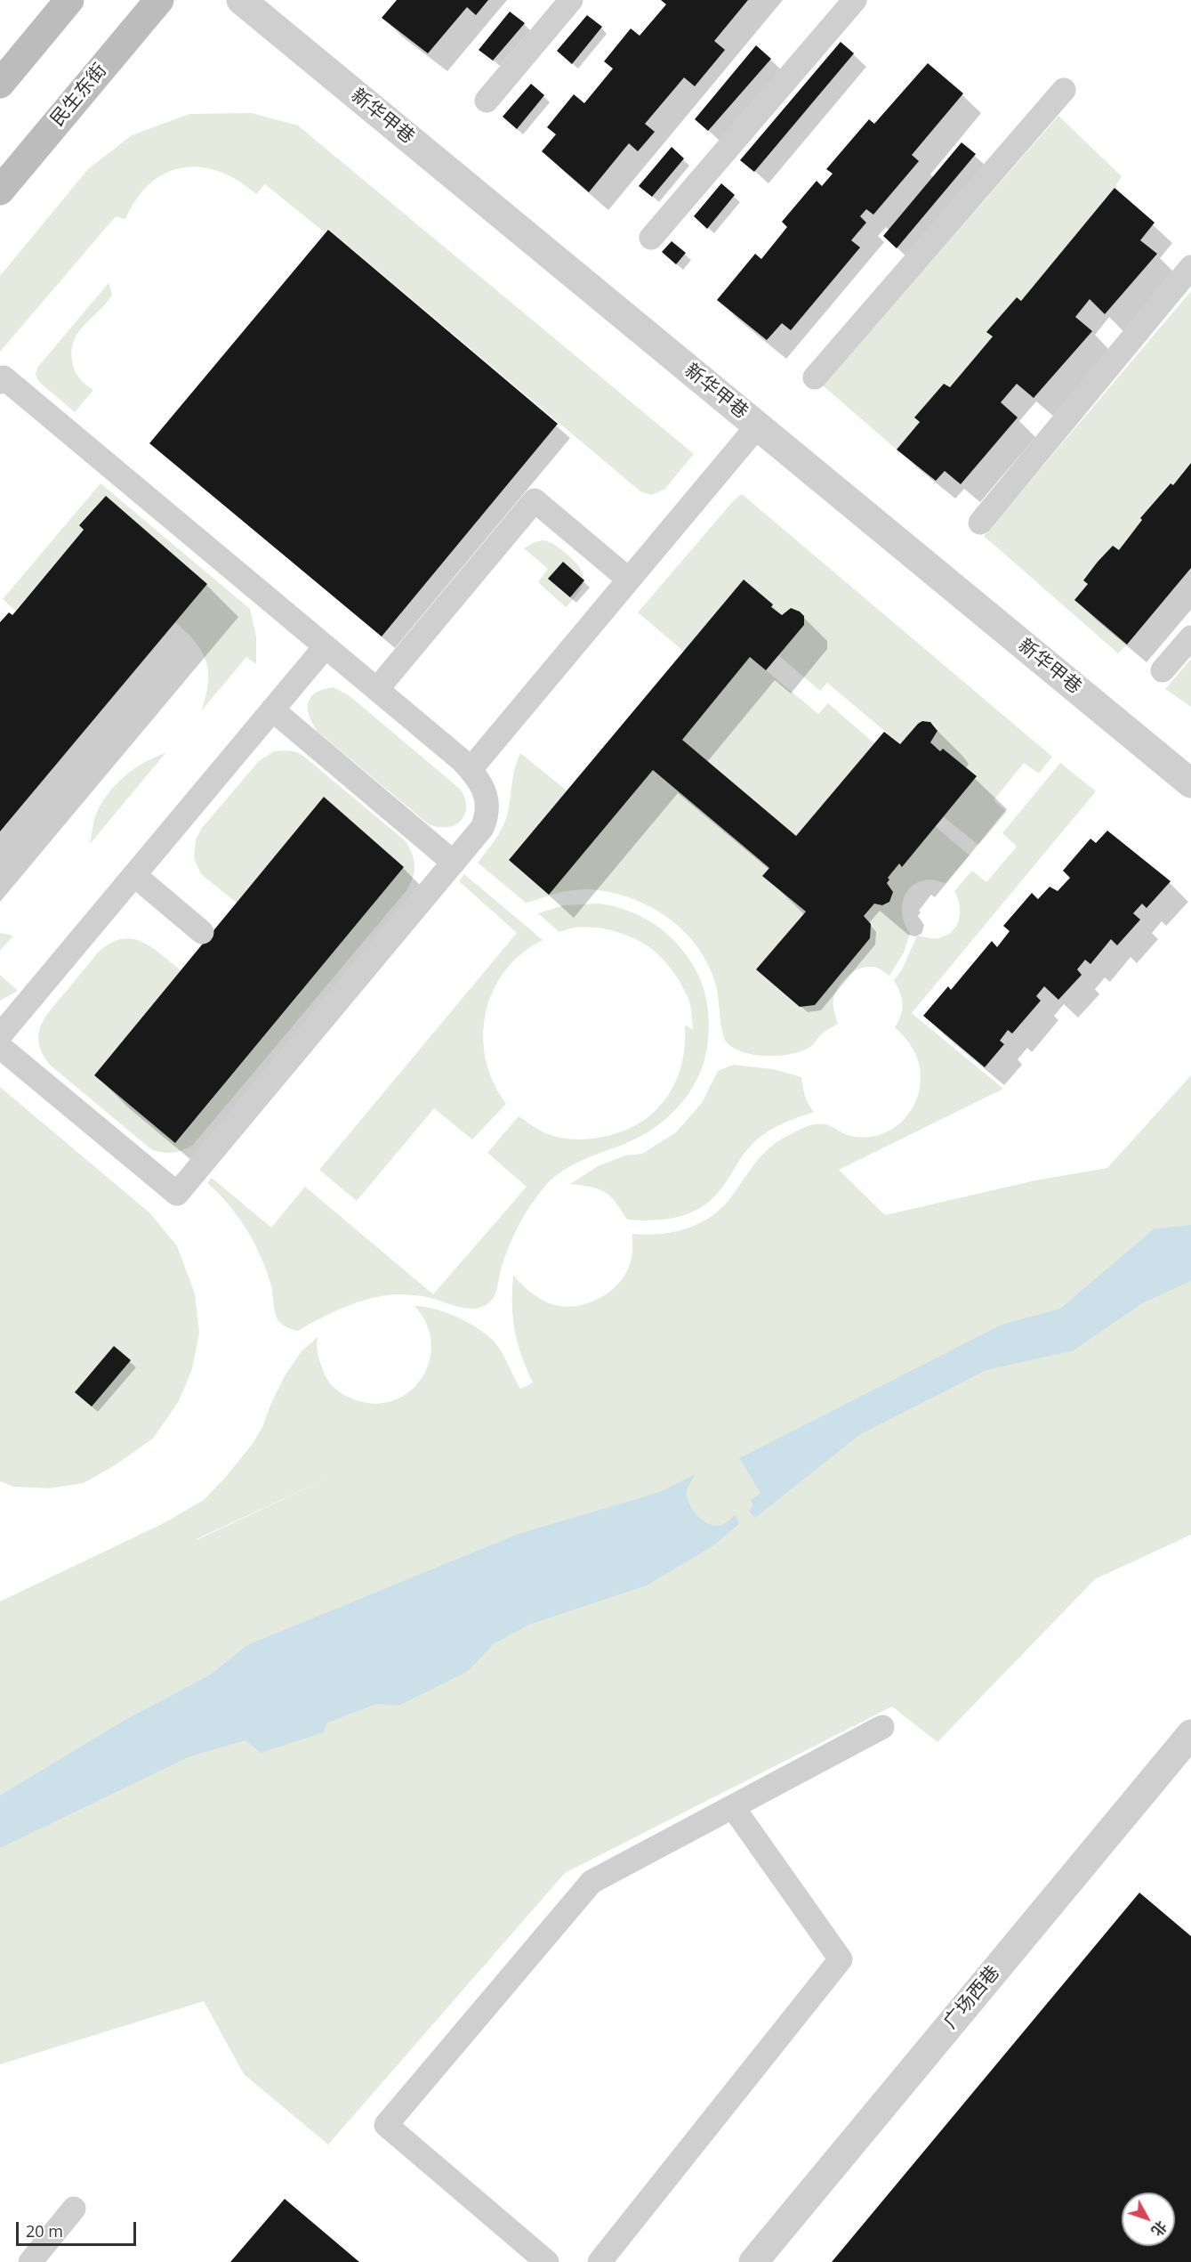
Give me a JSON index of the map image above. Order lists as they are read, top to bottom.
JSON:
{
  "streets": {
    "main road": ["民生东街"],
    "street": ["新华甲巷", "广场西巷"]
  },
  "scale_bar": "20 m",
  "north": "bottom right"
}
